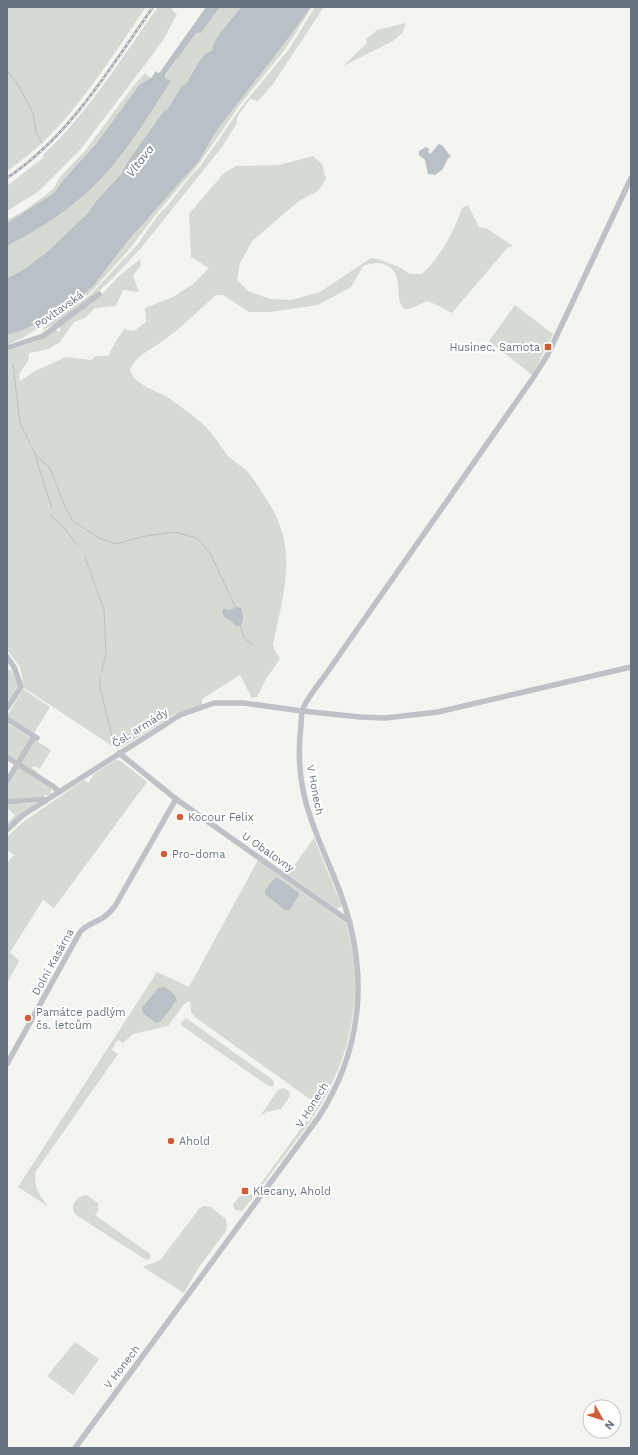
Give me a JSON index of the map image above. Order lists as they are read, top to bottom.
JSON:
{
  "streets": {
    "street": [
      "Povltavská",
      "Čsl. armády",
      "V Honech",
      "U Obalovny",
      "Dolní Kasárna"
    ]
  },
  "crossings": [
    ["Čsl. armády", "V Honech"],
    ["Čsl. armády", "U Obalovny"],
    ["V Honech", "U Obalovny"],
    ["U Obalovny", "Dolní Kasárna"]
  ],
  "water": ["Vltava"],
  "places": {
    "transit": ["Husinec, Samota", "Klecany, Ahold"],
    "other": [
      "Kocour Felix",
      "Pro-doma",
      "Památce padlým čs. letcům",
      "Ahold"
    ]
  },
  "north": "bottom right"
}
